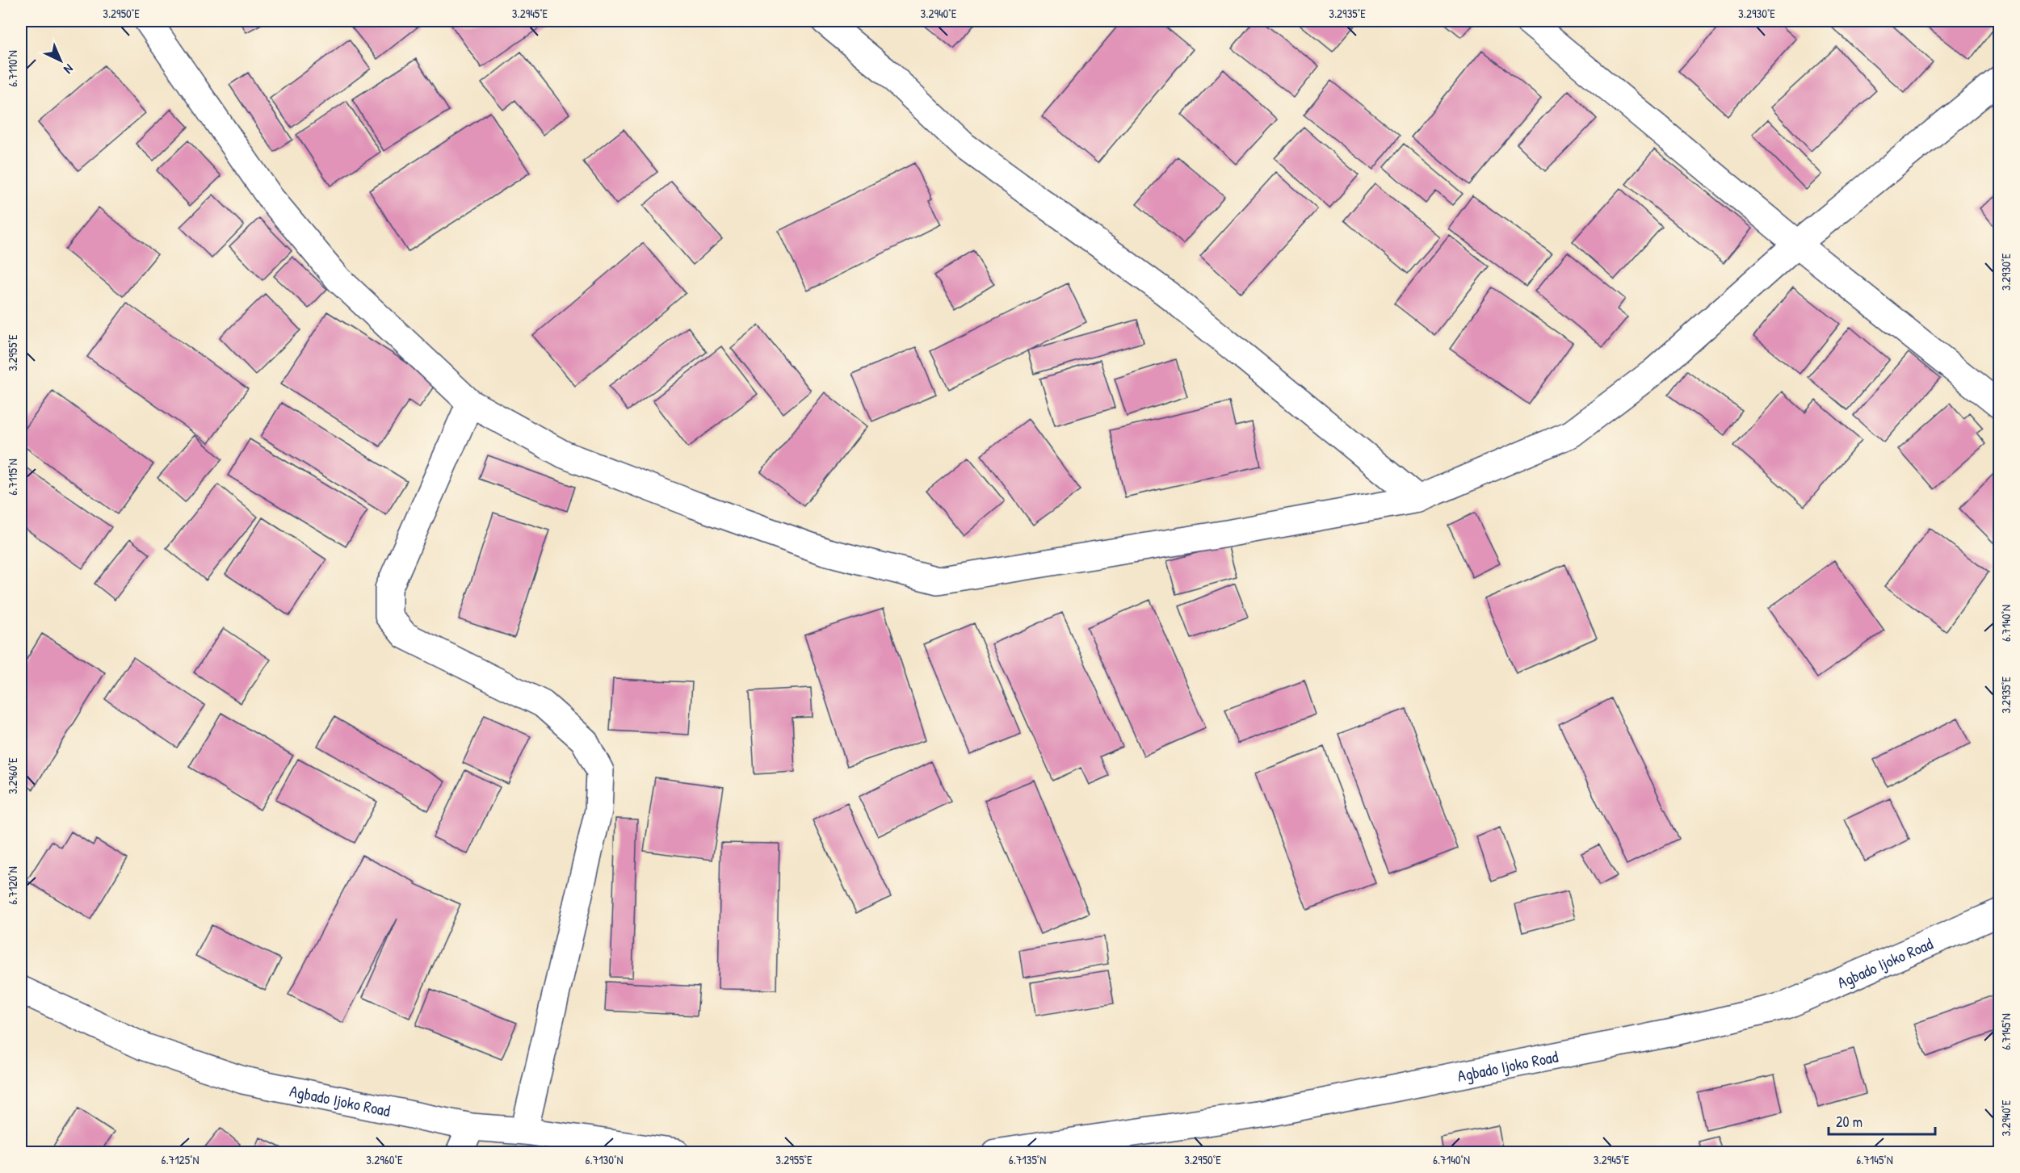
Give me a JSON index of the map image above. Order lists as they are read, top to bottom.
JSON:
{
  "streets": {
    "street": ["Agbado Ijoko Road"]
  },
  "scale_bar": "20 m",
  "north": "bottom right",
  "coordinates": [
    "3.2950°E",
    "3.2945°E",
    "3.2940°E",
    "3.2935°E",
    "3.2930°E",
    "6.7110°N",
    "3.2955°E",
    "6.7115°N",
    "6.7140°N",
    "3.2960°E",
    "6.7120°N",
    "6.7145°N",
    "6.7125°N",
    "6.7130°N",
    "6.7135°N"
  ]
}
